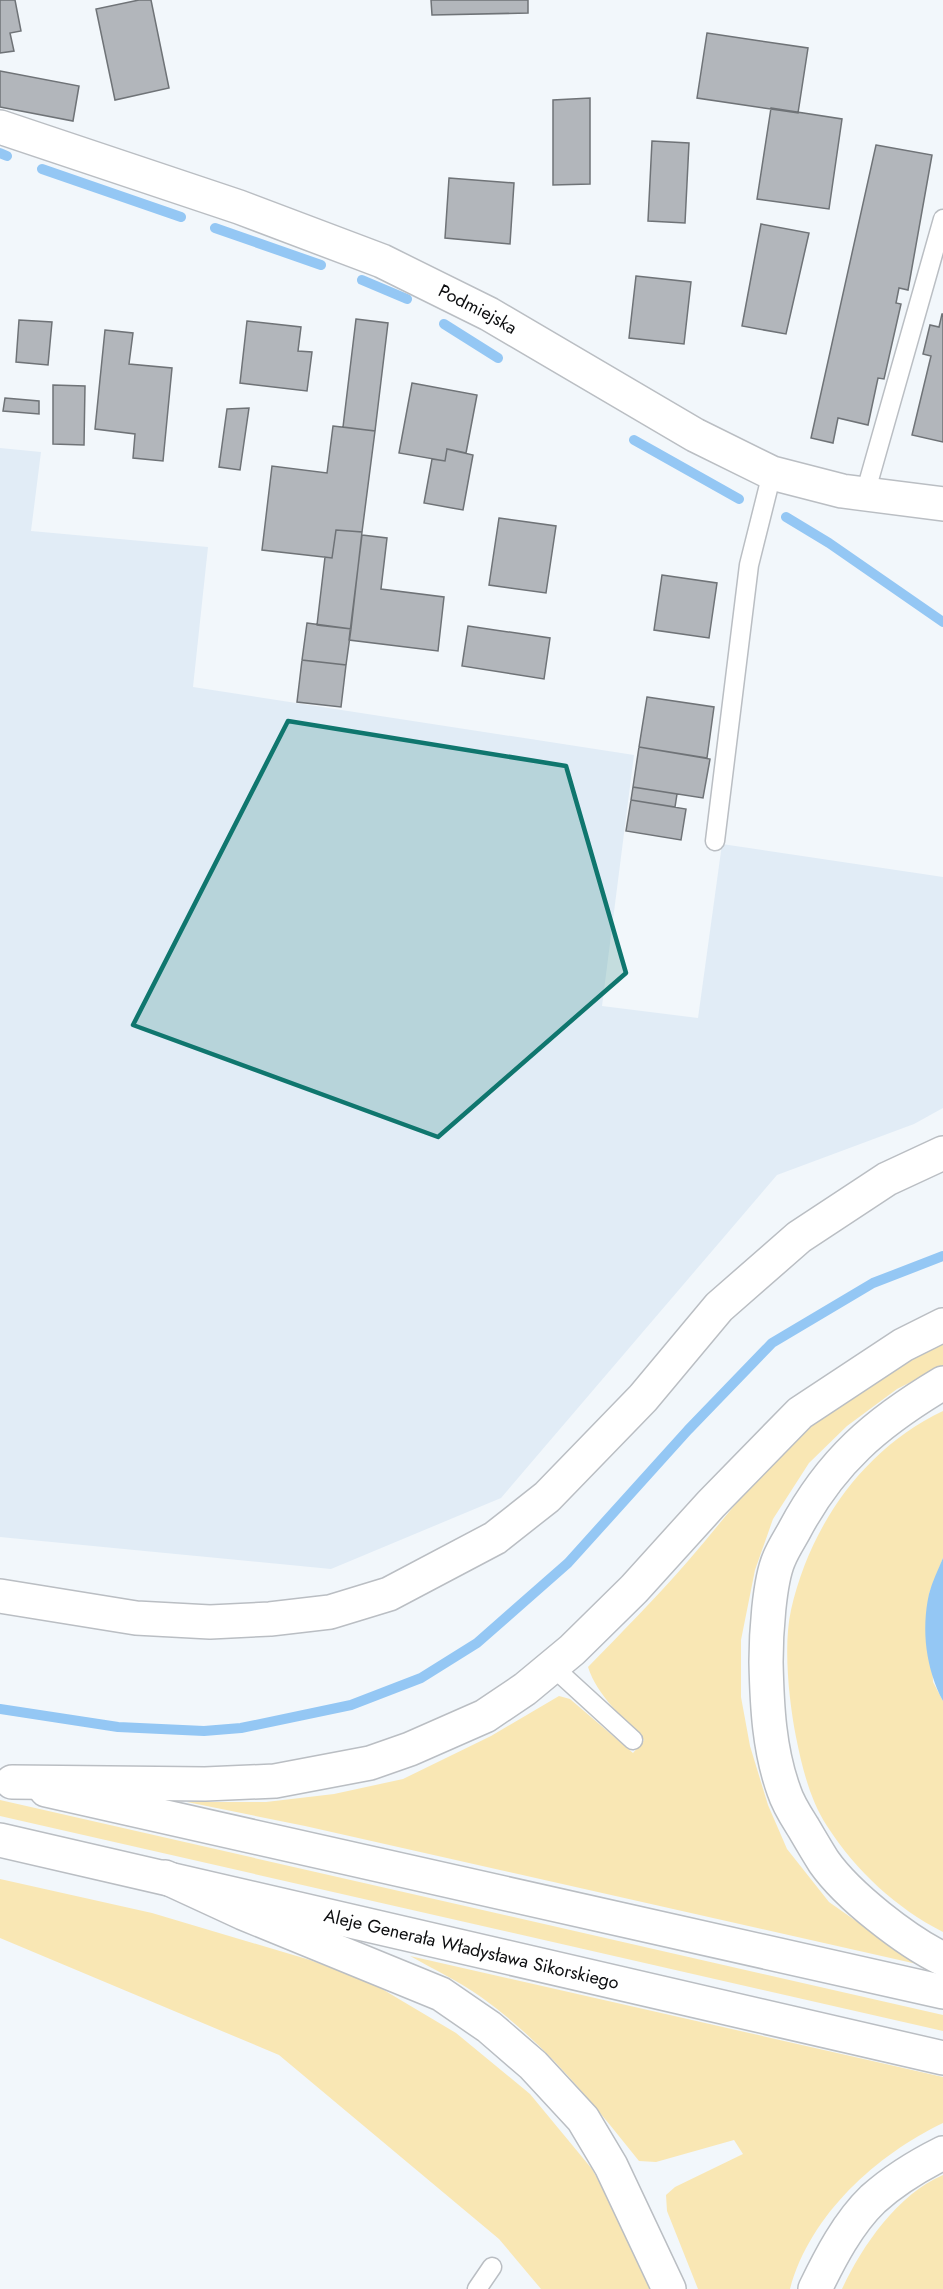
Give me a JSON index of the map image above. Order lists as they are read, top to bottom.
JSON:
{
  "streets": {
    "main road": ["Podmiejska", "Aleje Generała Władysława Sikorskiego"]
  }
}
